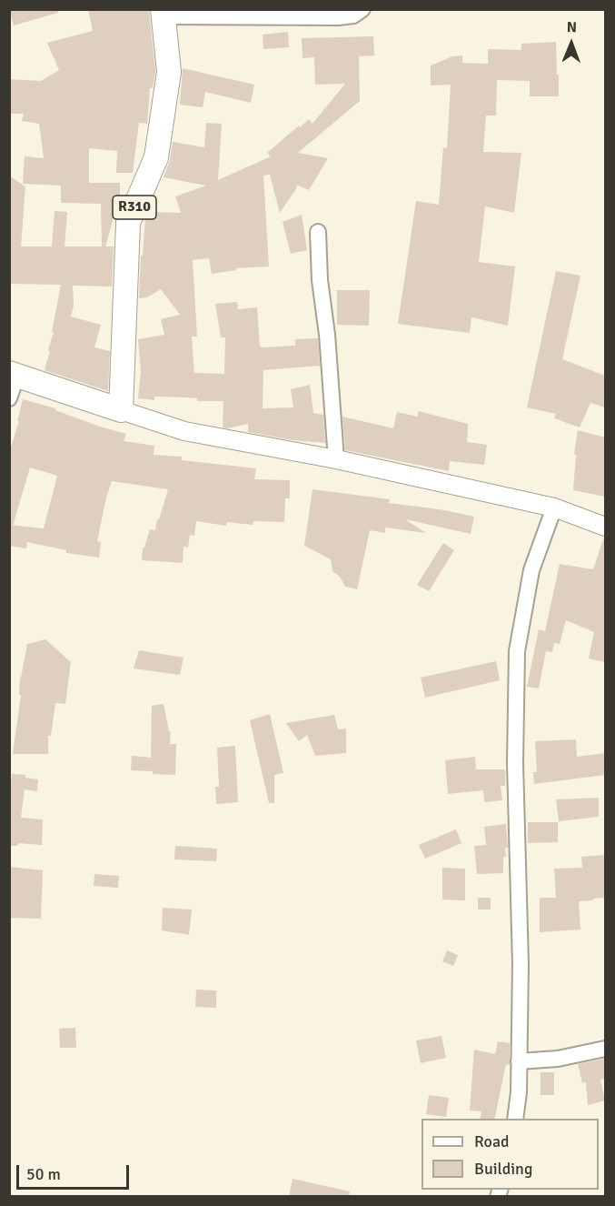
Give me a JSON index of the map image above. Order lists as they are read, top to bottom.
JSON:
{
  "streets": {
    "main road": ["R310"]
  },
  "legend": ["Road", "Building"],
  "scale_bar": "50 m",
  "north": "top"
}
